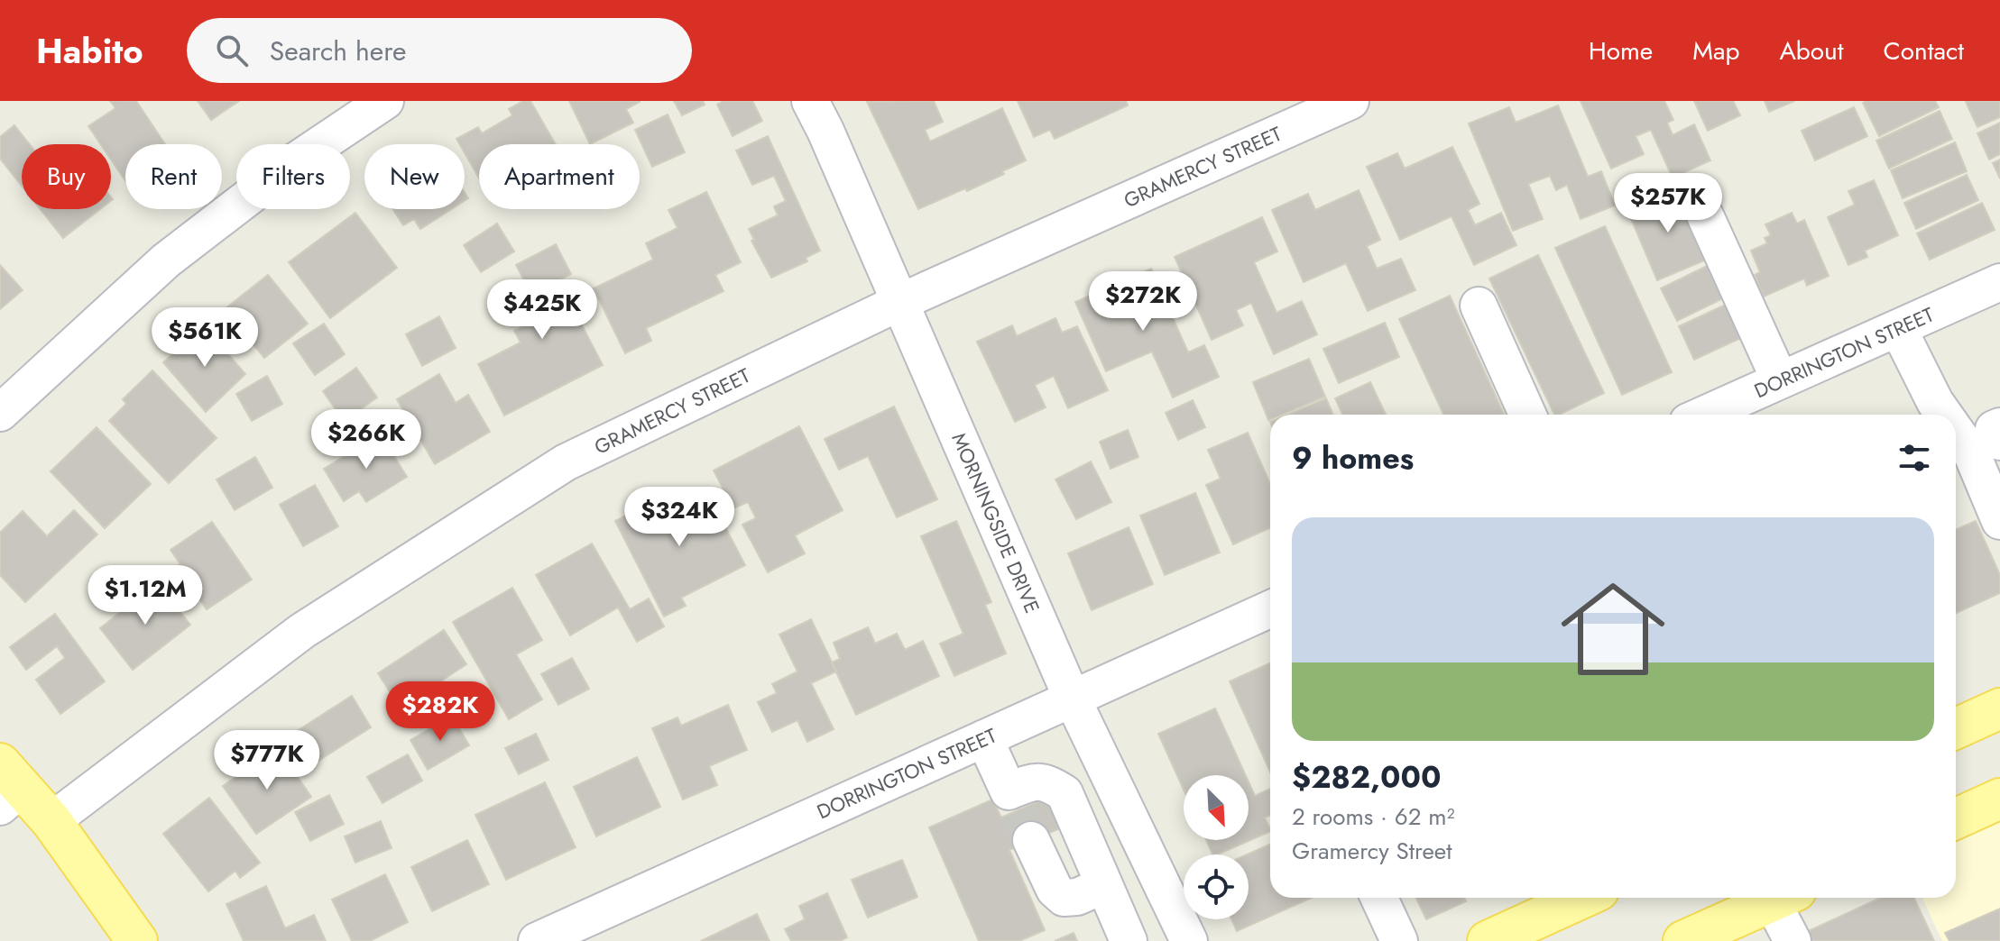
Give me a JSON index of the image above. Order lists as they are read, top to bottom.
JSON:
{
  "streets": {
    "street": ["GRAMERCY STREET", "DORRINGTON STREET", "MORNINGSIDE DRIVE"]
  },
  "crossings": [
    ["GRAMERCY STREET", "MORNINGSIDE DRIVE"],
    ["DORRINGTON STREET", "MORNINGSIDE DRIVE"]
  ],
  "north": "bottom right",
  "page": {
    "header": "Habito",
    "search": "Search here",
    "nav": [
      "Home",
      "Map",
      "About",
      "Contact"
    ],
    "chip": [
      "Buy",
      "Rent",
      "Filters",
      "New",
      "Apartment"
    ],
    "price": [
      "$257K",
      "$272K",
      "$425K",
      "$561K",
      "$266K",
      "$324K",
      "$1.12M",
      "$282K",
      "$777K"
    ],
    "heading": "9 homes",
    "list": [
      {
        "name": "$282,000",
        "note": "2 rooms · 62 m² · Gramercy Street"
      }
    ]
  }
}
